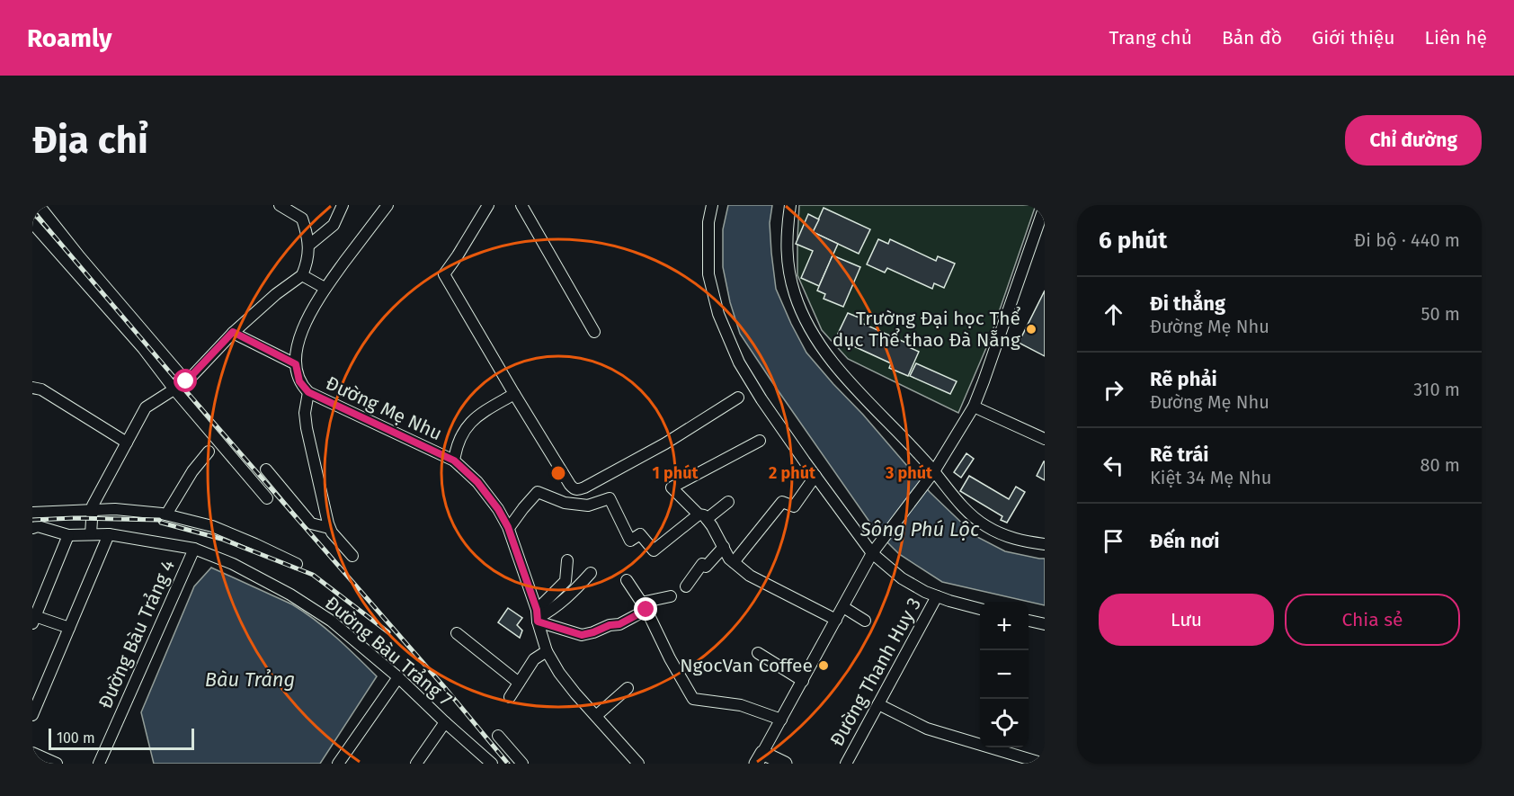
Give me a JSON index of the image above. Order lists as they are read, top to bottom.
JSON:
{
  "streets": {
    "street": [
      "Đường Mẹ Nhu",
      "Đường Bàu Trảng 4",
      "Đường Bàu Trảng 7",
      "Đường Thanh Huy 3"
    ]
  },
  "crossings": [
    ["Đường Bàu Trảng 4", "Đường Bàu Trảng 7"]
  ],
  "water": ["Sông Phú Lộc", "Bàu Trảng"],
  "places": ["Trường Đại học Thể dục Thể thao Đà Nẵng", "NgocVan Coffee"],
  "scale_bar": "100 m",
  "page": {
    "header": "Roamly",
    "nav": [
      "Trang chủ",
      "Bản đồ",
      "Giới thiệu",
      "Liên hệ"
    ],
    "buttons": [
      "Chỉ đường",
      ["Lưu", "Chia sẻ"]
    ],
    "title": "Địa chỉ",
    "heading": ["6 phút", "Đi bộ · 440 m"],
    "list": [
      ["Đi thẳng", "Đường Mẹ Nhu", "50 m"],
      ["Rẽ phải", "Đường Mẹ Nhu", "310 m"],
      ["Rẽ trái", "Kiệt 34 Mẹ Nhu", "80 m"],
      "Đến nơi"
    ],
    "map_buttons": ["+", "−"],
    "scale": "100 m"
  },
  "rings": ["1 phút", "2 phút", "3 phút"]
}
